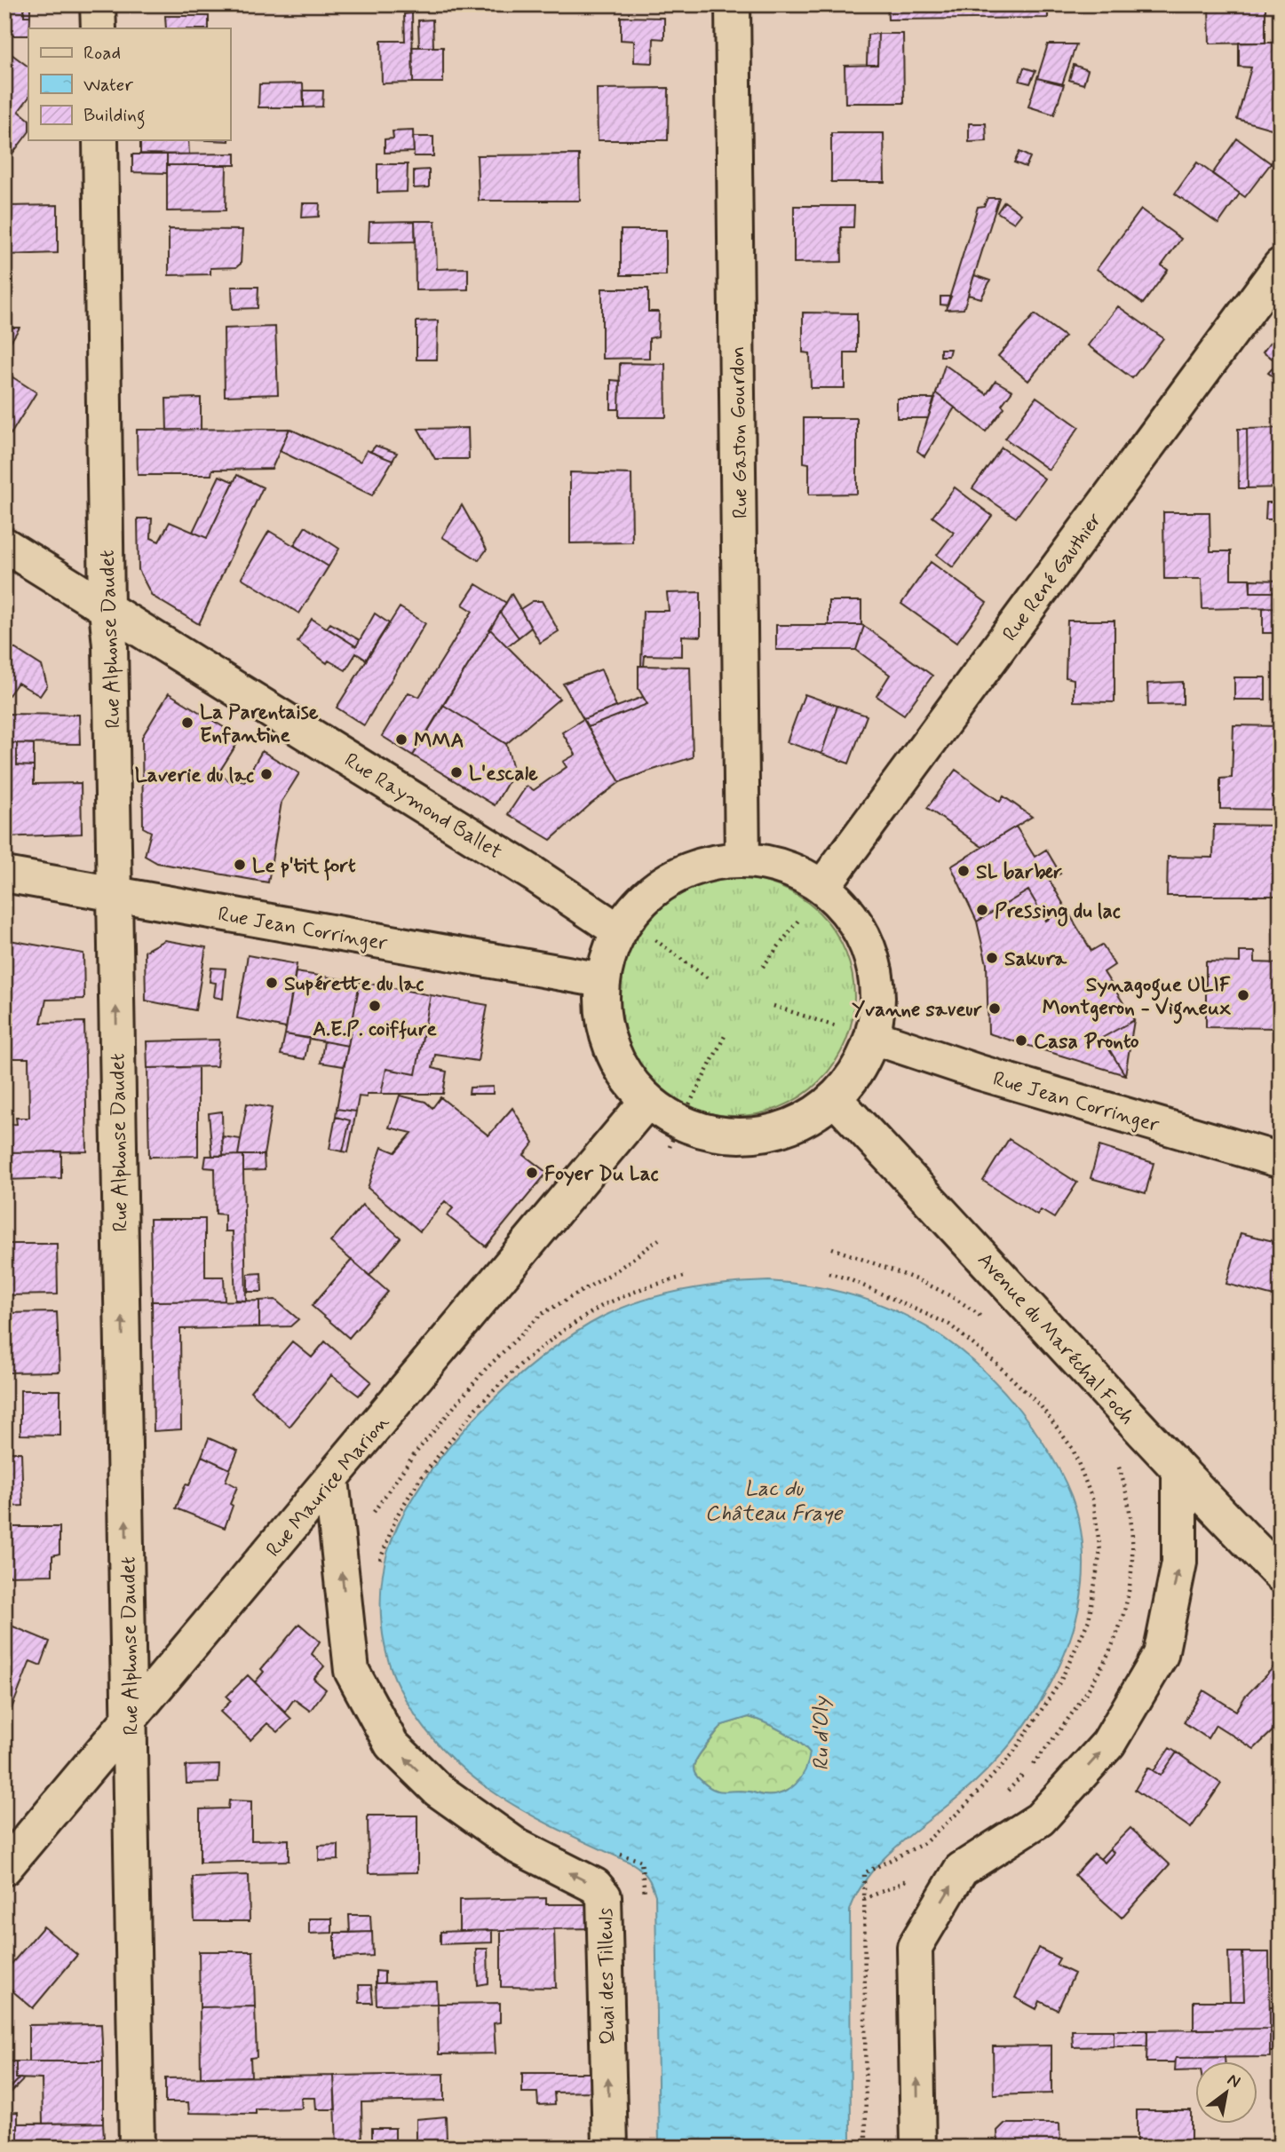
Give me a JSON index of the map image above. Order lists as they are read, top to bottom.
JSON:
{
  "streets": {
    "street": [
      "Rue Gaston Gourdon",
      "Rue René Gauthier",
      "Rue Alphonse Daudet",
      "Rue Raymond Ballet",
      "Rue Jean Corringer",
      "Avenue du Maréchal Foch",
      "Rue Maurice Marion",
      "Quai des Tilleuls"
    ]
  },
  "crossings": [
    ["Rue Alphonse Daudet", "Rue Raymond Ballet"],
    ["Rue Alphonse Daudet", "Rue Jean Corringer"],
    ["Rue Alphonse Daudet", "Rue Maurice Marion"],
    ["Rue Maurice Marion", "Quai des Tilleuls"]
  ],
  "one_way": ["Rue Alphonse Daudet", "Quai des Tilleuls"],
  "water": ["Lac du Château Fraye", "Ru d'Oly"],
  "places": [
    "La Parentaise Enfantine",
    "MMA",
    "L'escale",
    "Laverie du lac",
    "Le p'tit fort",
    "SL barber",
    "Pressing du lac",
    "Sakura",
    "Supérette du lac",
    "Synagogue ULIF Montgeron - Vigneux",
    "A.E.P. coiffure",
    "Yvanne saveur",
    "Casa Pronto",
    "Foyer Du Lac"
  ],
  "legend": ["Road", "Water", "Building"],
  "north": "top right"
}
